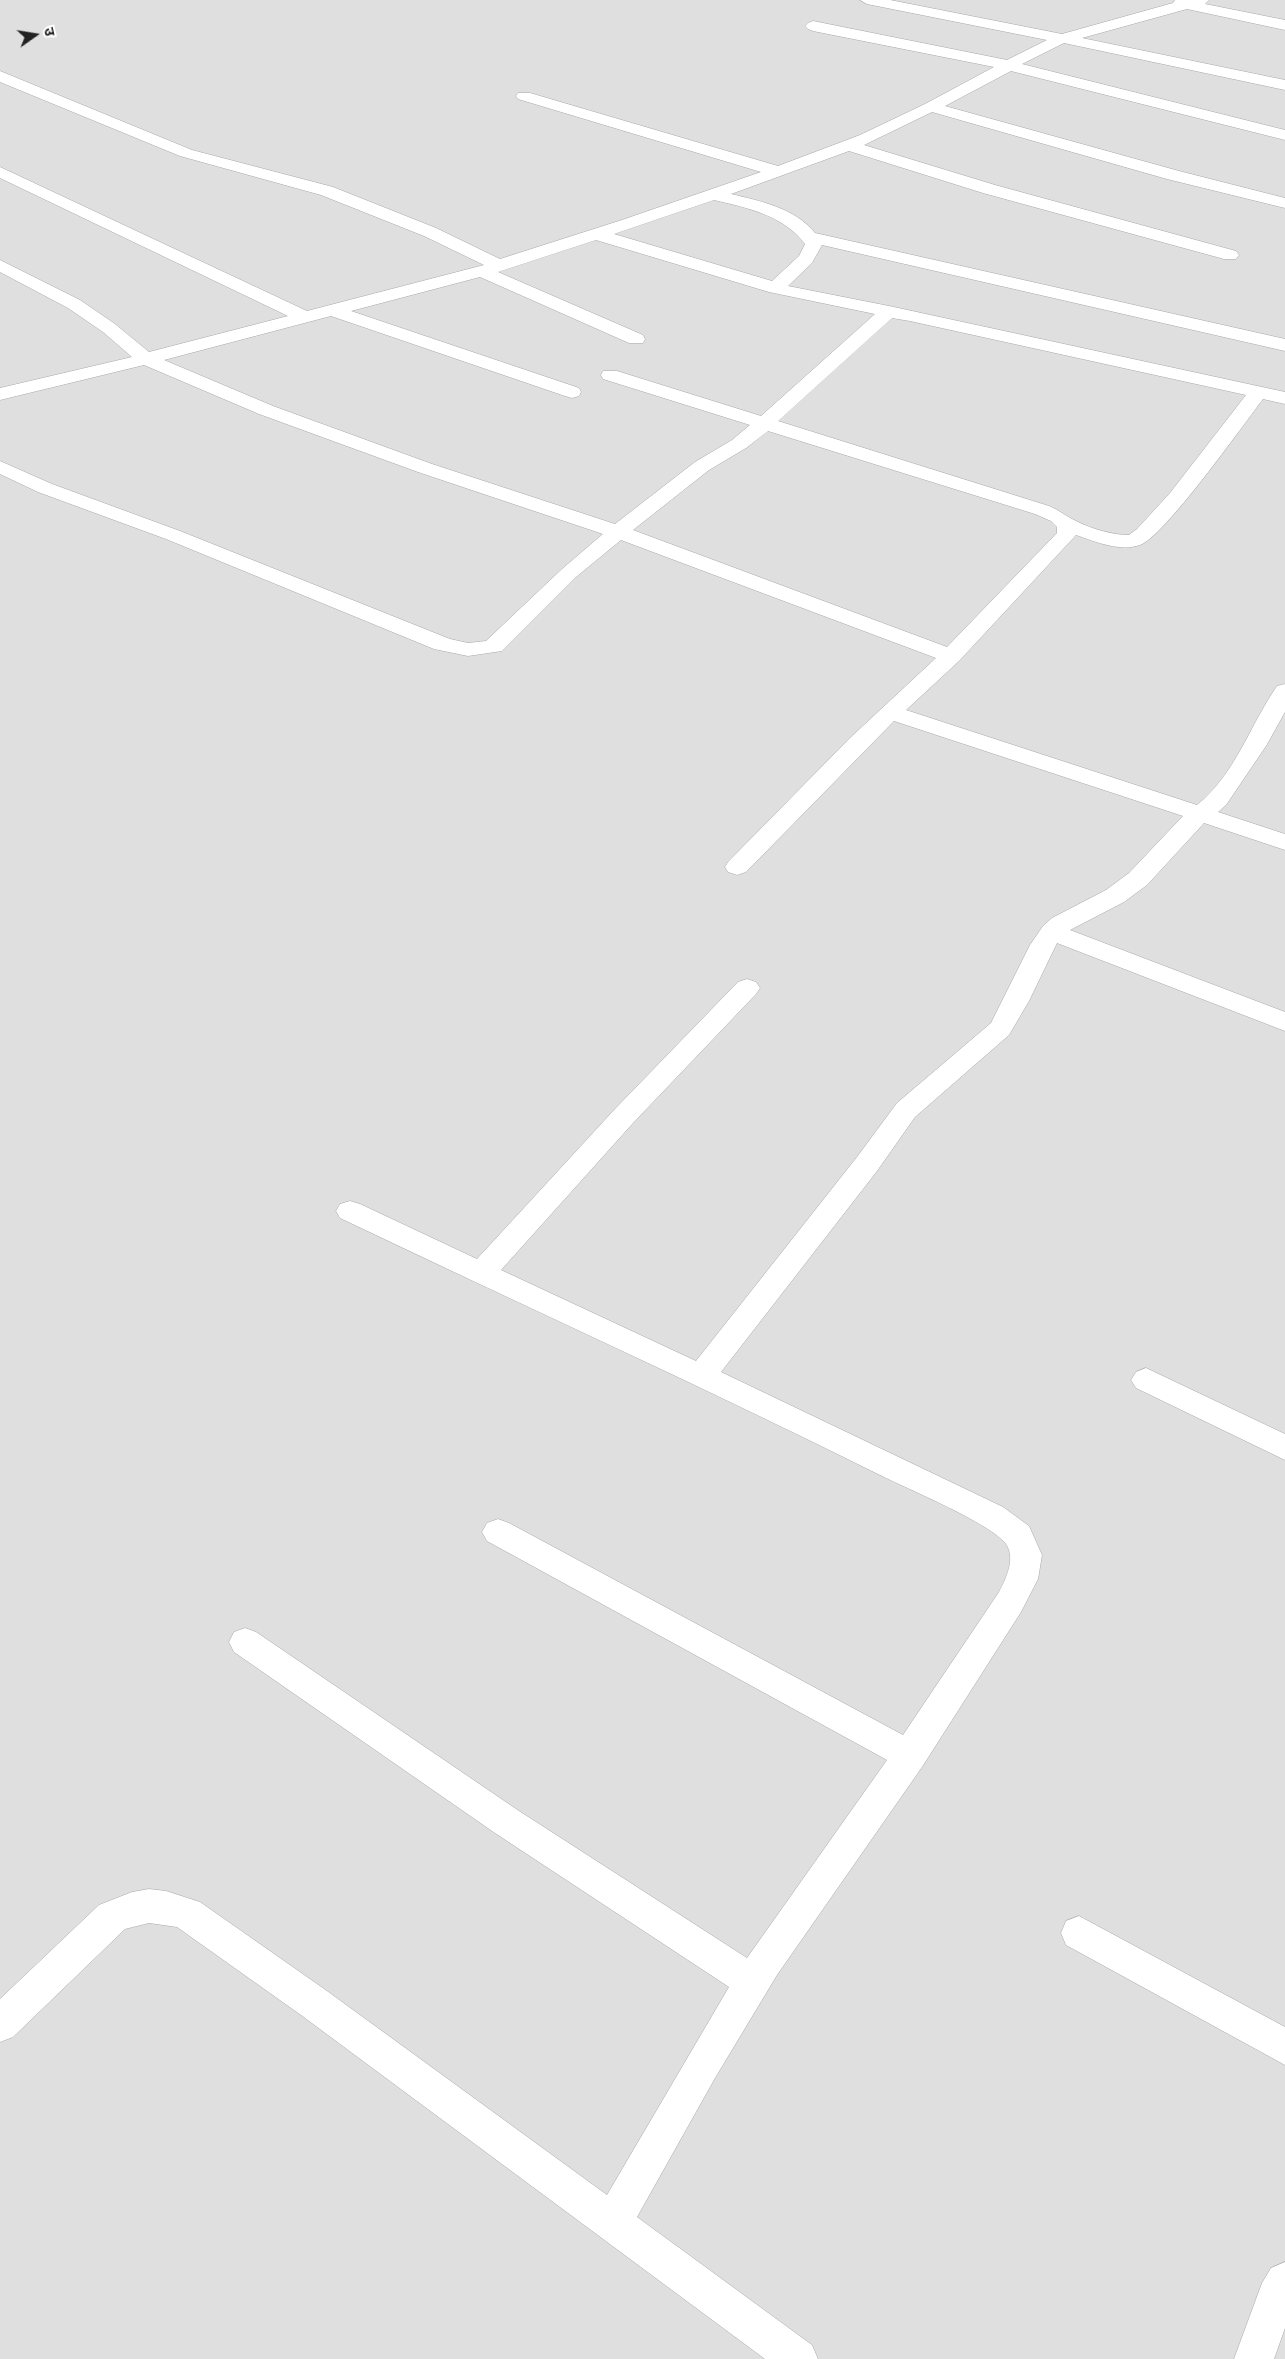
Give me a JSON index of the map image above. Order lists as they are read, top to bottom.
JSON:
{
  "north": "right"
}
